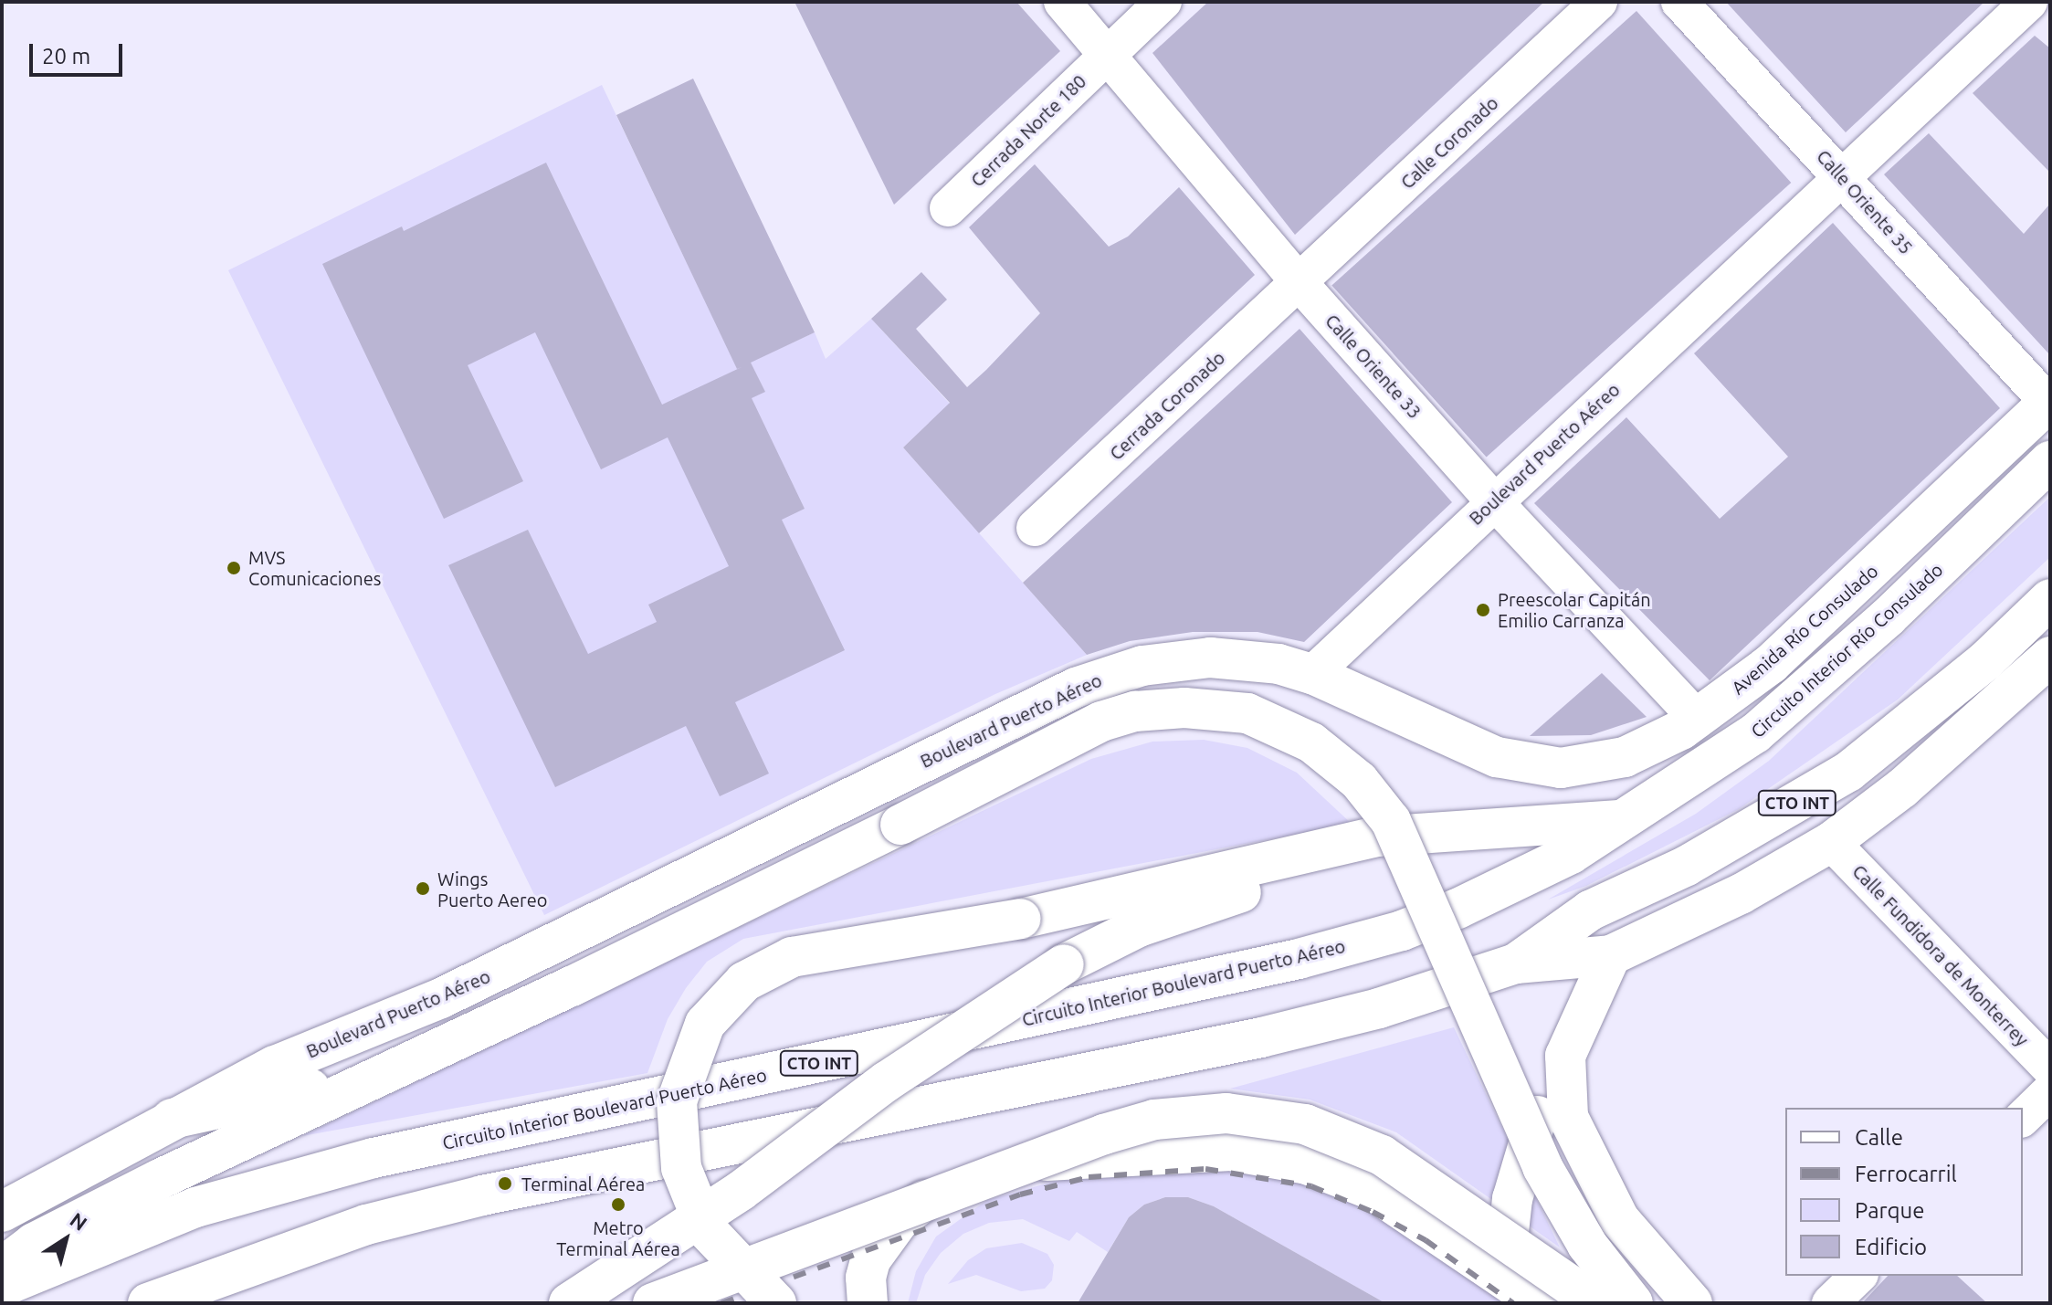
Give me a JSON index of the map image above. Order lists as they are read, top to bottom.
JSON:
{
  "streets": {
    "main road": [
      "Boulevard Puerto Aéreo",
      "Avenida Río Consulado",
      "Circuito Interior Río Consulado",
      "CTO INT",
      "Circuito Interior Boulevard Puerto Aéreo"
    ],
    "street": [
      "Cerrada Norte 180",
      "Calle Coronado",
      "Calle Oriente 35",
      "Calle Oriente 33",
      "Cerrada Coronado",
      "Calle Fundidora de Monterrey"
    ]
  },
  "crossings": [
    ["Cerrada Norte 180", "Calle Oriente 33"],
    ["Calle Coronado", "Calle Oriente 33"],
    ["Calle Coronado", "Cerrada Coronado"],
    ["Calle Oriente 35", "Boulevard Puerto Aéreo"],
    ["Calle Oriente 35", "Avenida Río Consulado"],
    ["Calle Oriente 33", "Cerrada Coronado"],
    ["Calle Oriente 33", "Boulevard Puerto Aéreo"],
    ["Calle Oriente 33", "Avenida Río Consulado"],
    ["Boulevard Puerto Aéreo", "Avenida Río Consulado"],
    ["Circuito Interior Río Consulado", "Circuito Interior Boulevard Puerto Aéreo"],
    ["CTO INT", "Calle Fundidora de Monterrey"]
  ],
  "places": [
    "MVS Comunicaciones",
    "Preescolar Capitán Emilio Carranza",
    "Wings Puerto Aereo",
    "Terminal Aérea",
    "Metro Terminal Aérea"
  ],
  "legend": [
    "Calle",
    "Ferrocarril",
    "Parque",
    "Edificio"
  ],
  "scale_bar": "20 m",
  "north": "top right"
}
